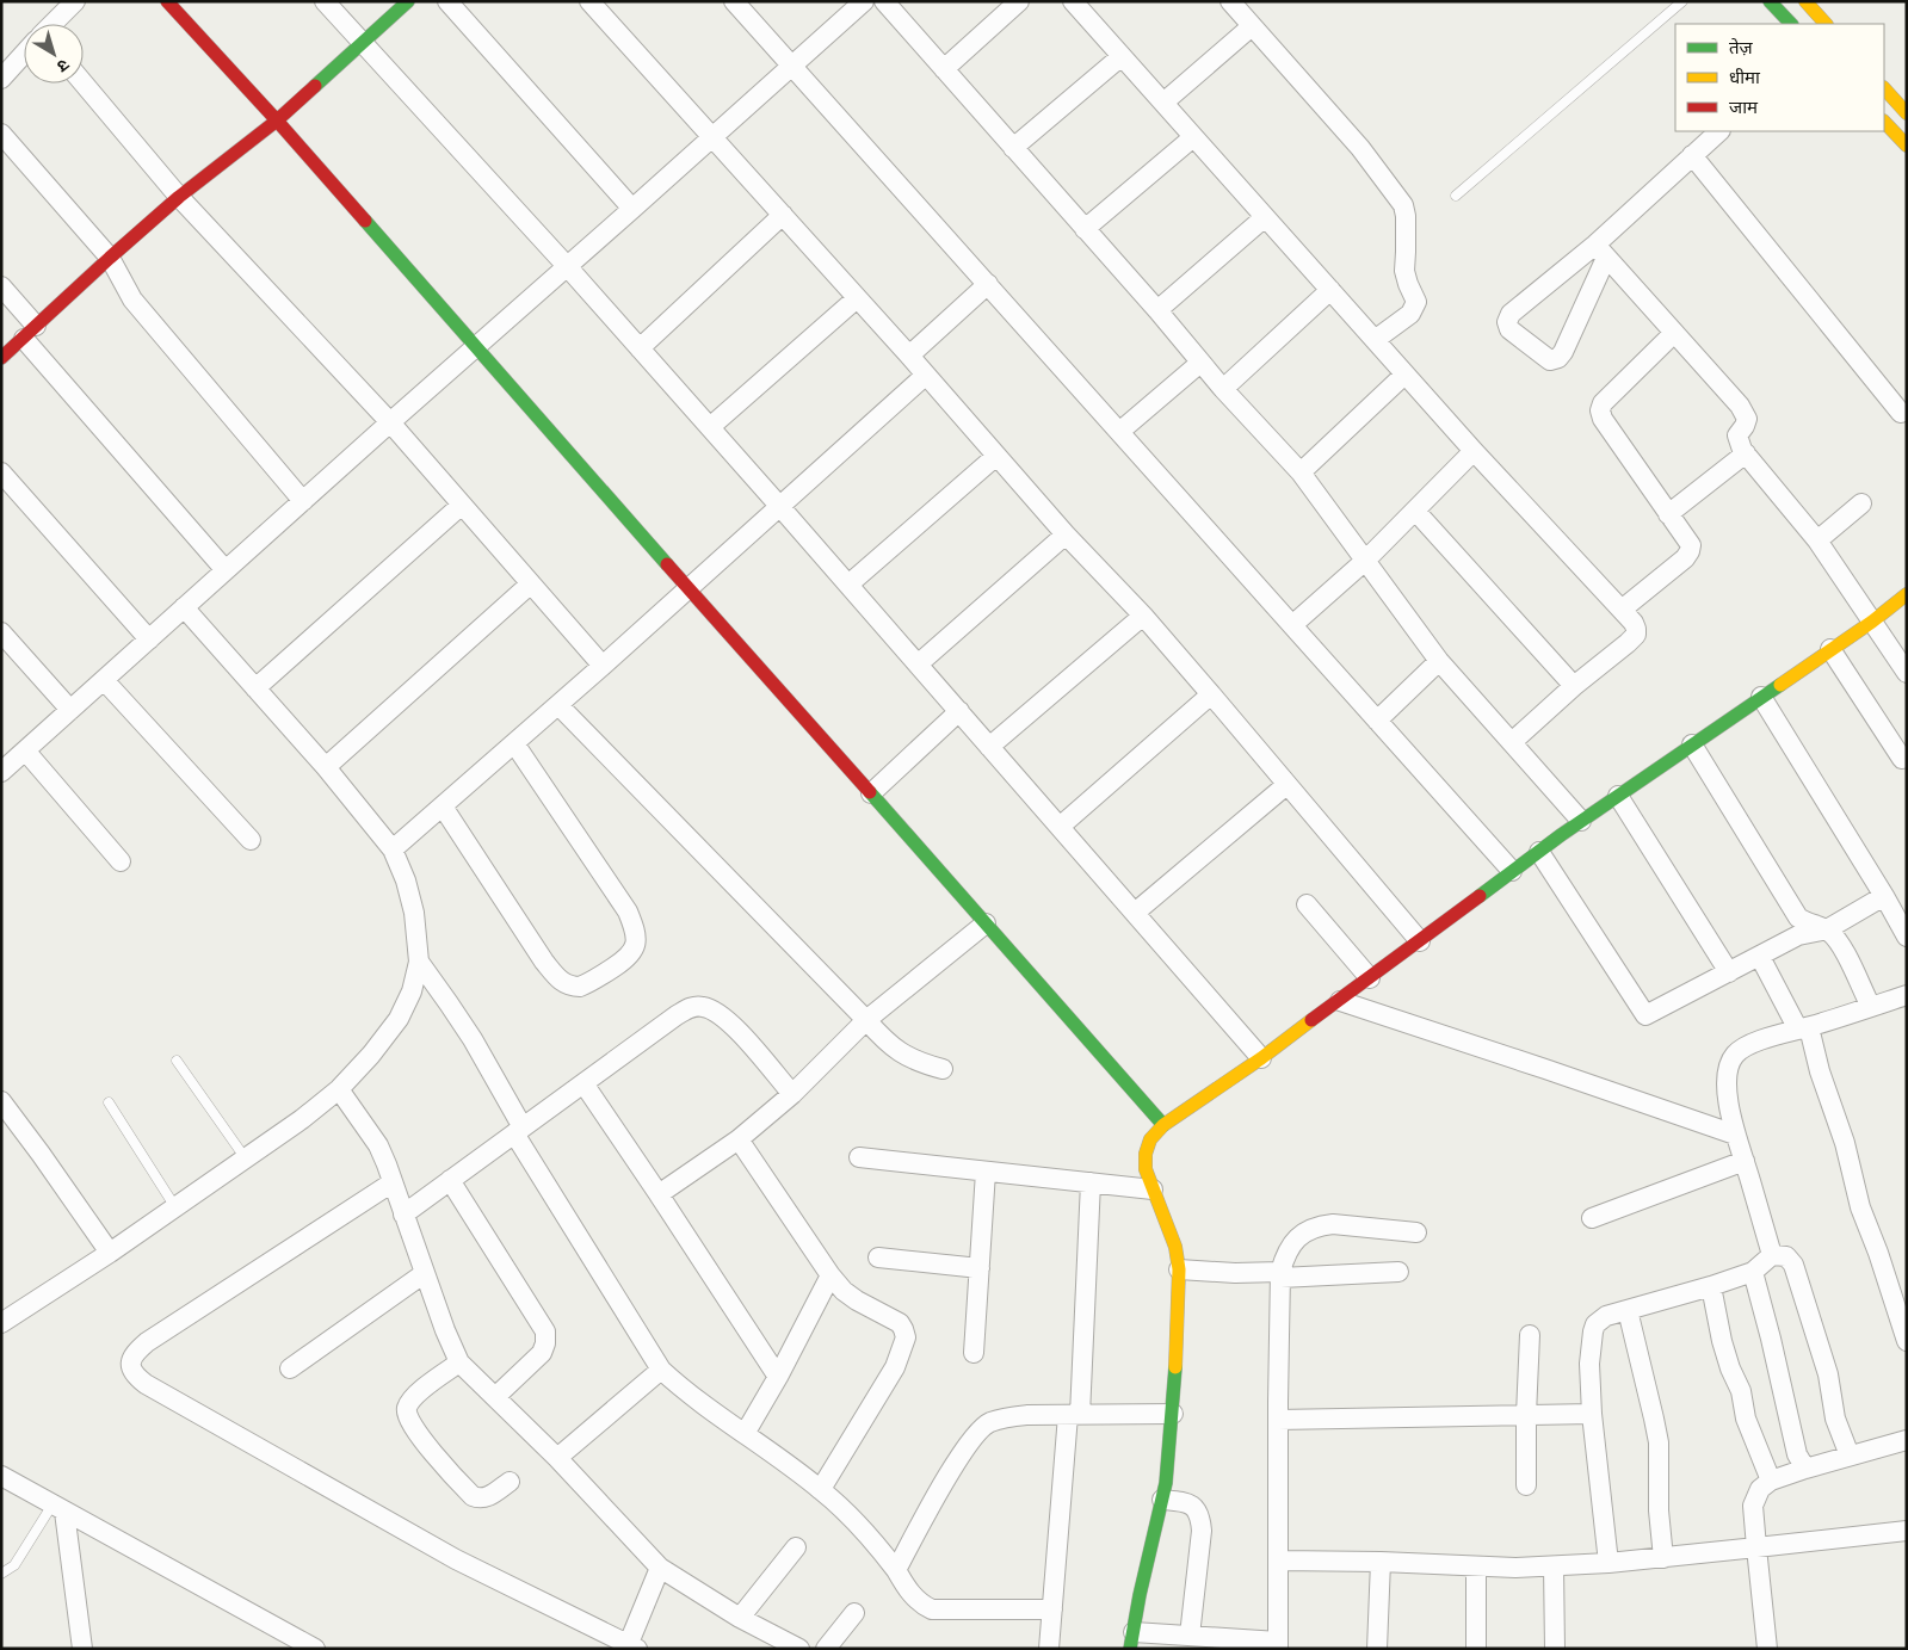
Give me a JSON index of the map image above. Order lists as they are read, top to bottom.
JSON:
{
  "legend": ["तेज़", "धीमा", "जाम"],
  "north": "bottom right"
}
